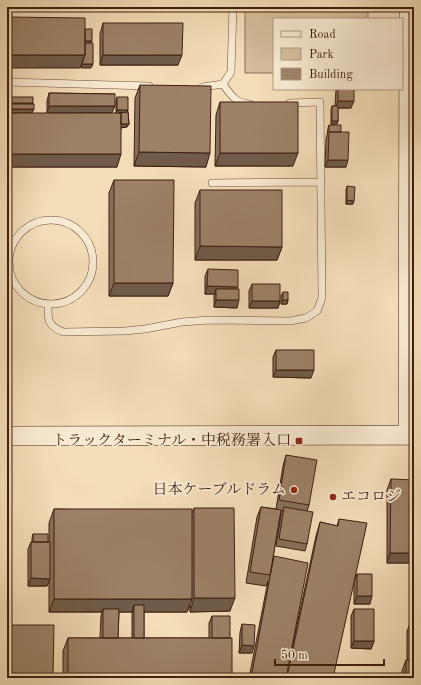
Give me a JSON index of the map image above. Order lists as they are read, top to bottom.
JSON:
{
  "places": {
    "transit": ["トラックターミナル・中税務署入口"],
    "other": ["日本ケーブルドラム", "エコロジ"]
  },
  "legend": ["Road", "Park", "Building"],
  "scale_bar": "50 m"
}
